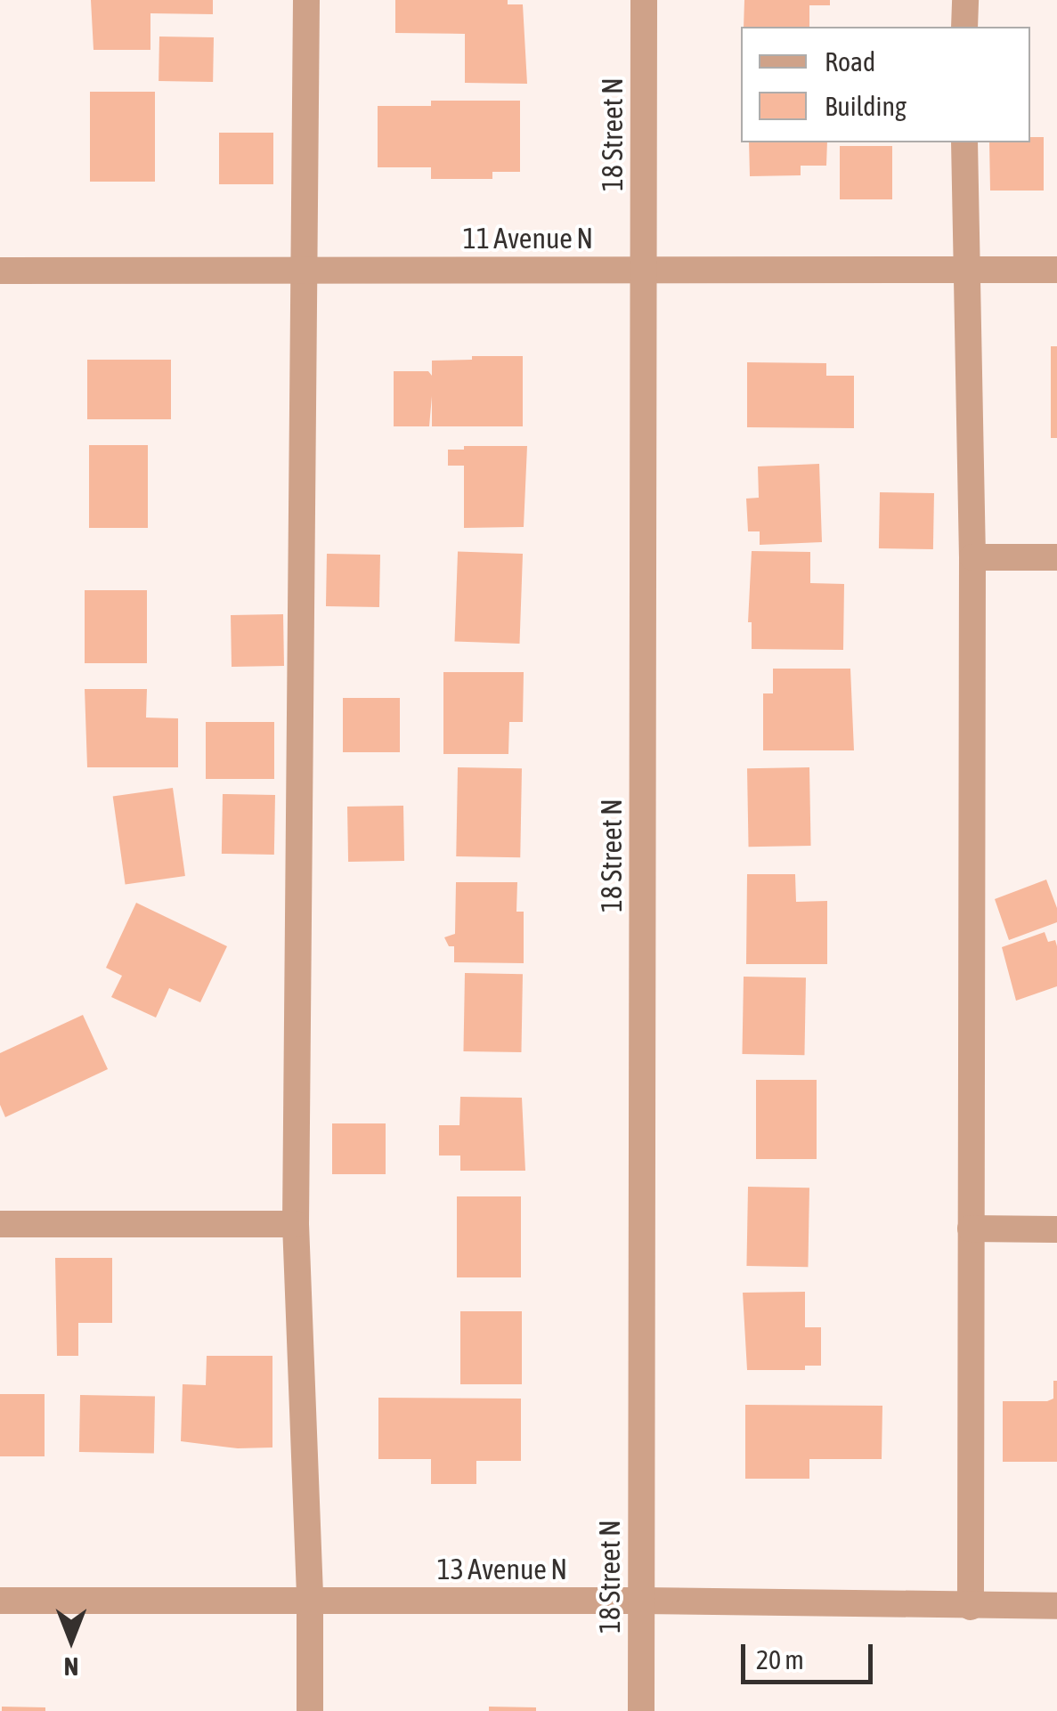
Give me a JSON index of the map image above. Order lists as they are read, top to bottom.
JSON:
{
  "streets": {
    "street": ["18 Street N", "11 Avenue N", "13 Avenue N"]
  },
  "crossings": [
    ["18 Street N", "11 Avenue N"],
    ["18 Street N", "13 Avenue N"]
  ],
  "legend": ["Road", "Building"],
  "scale_bar": "20 m",
  "north": "bottom"
}
